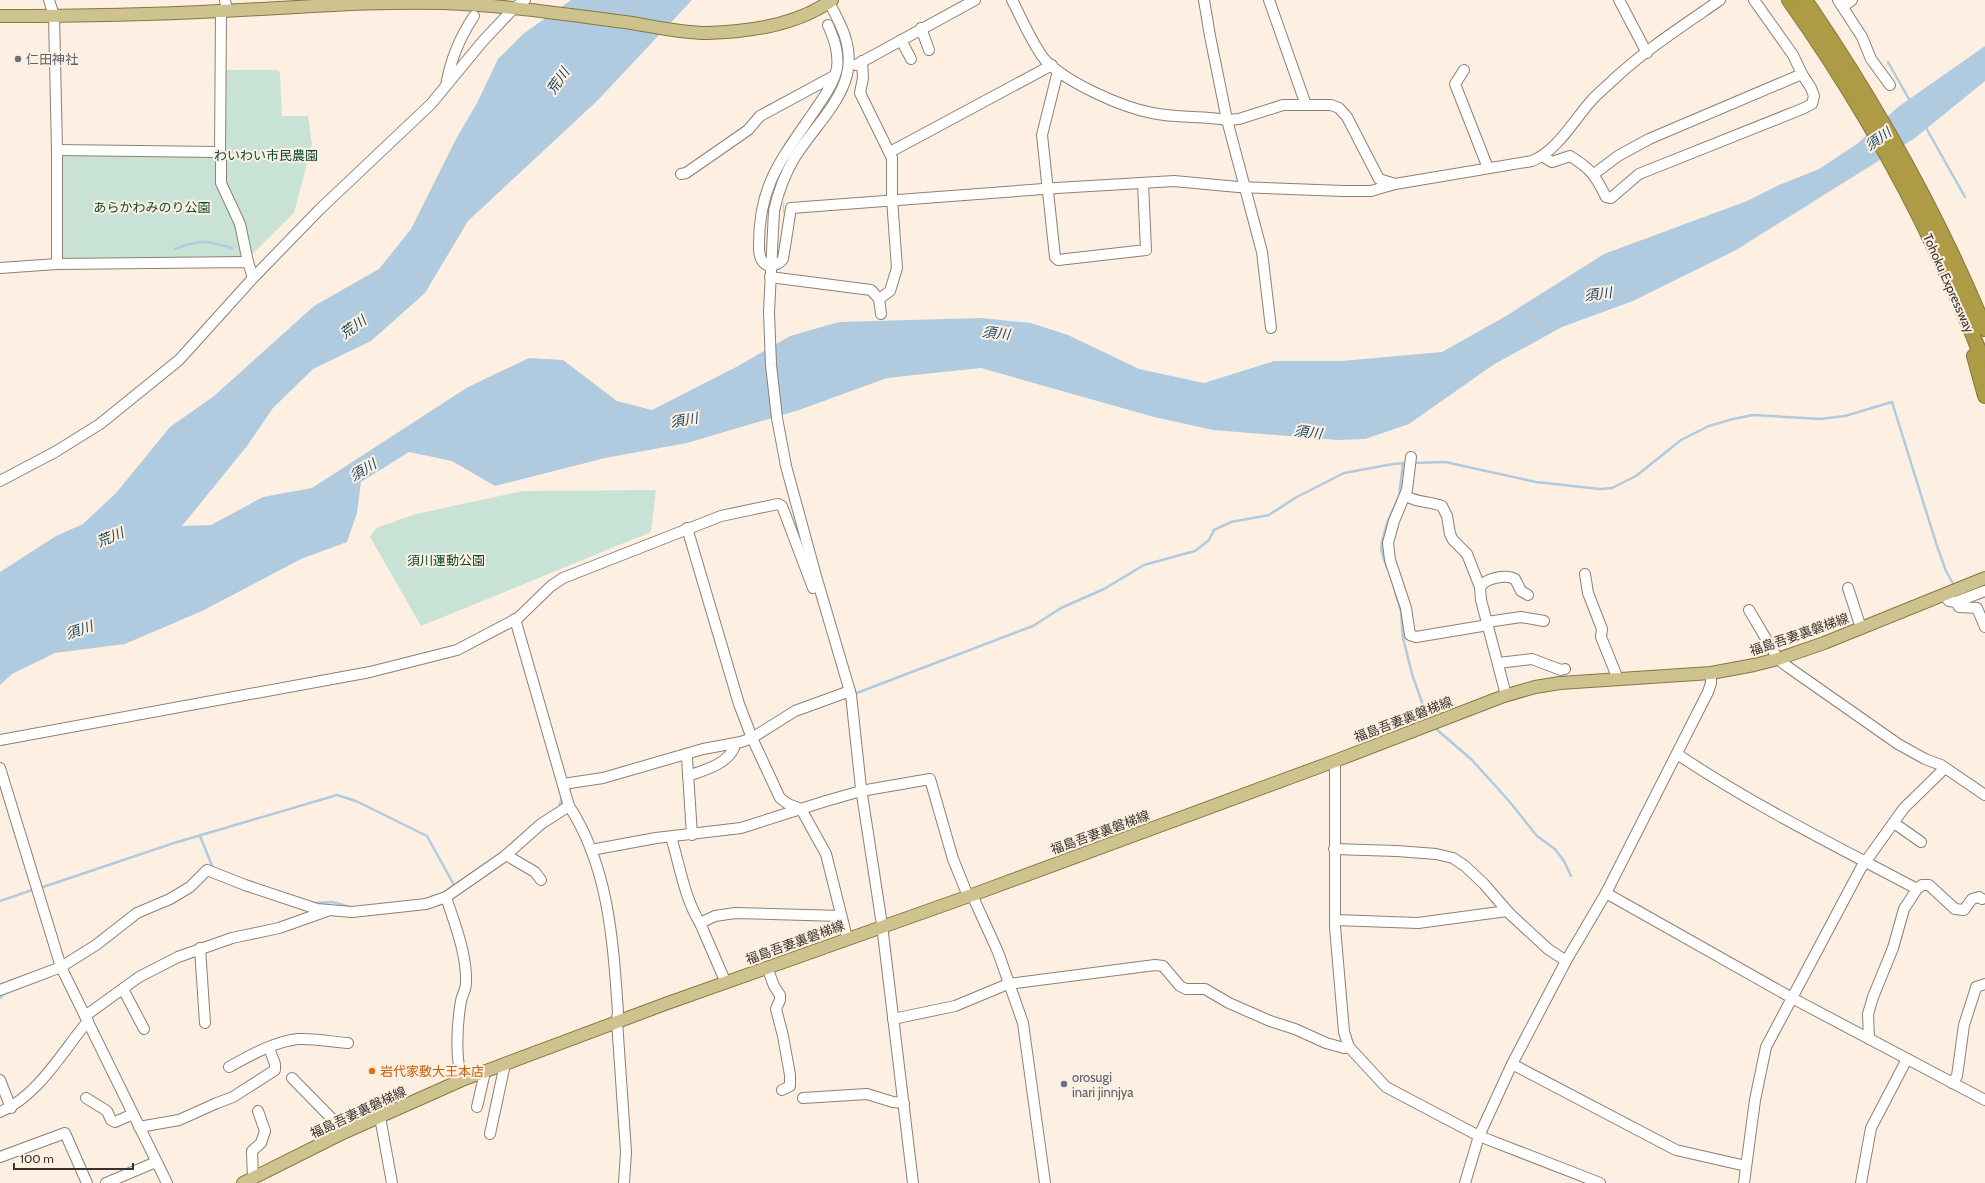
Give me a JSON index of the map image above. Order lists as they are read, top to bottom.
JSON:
{
  "streets": {
    "highway": ["Tohoku Expressway"],
    "main road": ["福島吾妻裏磐梯線"]
  },
  "water": ["荒川", "須川"],
  "parks": ["わいわい市民農園", "あらかわみのり公園", "須川運動公園"],
  "places": ["仁田神社", "岩代家敷大王本店", "orosugi inari jinnjya"],
  "scale_bar": "100 m"
}
